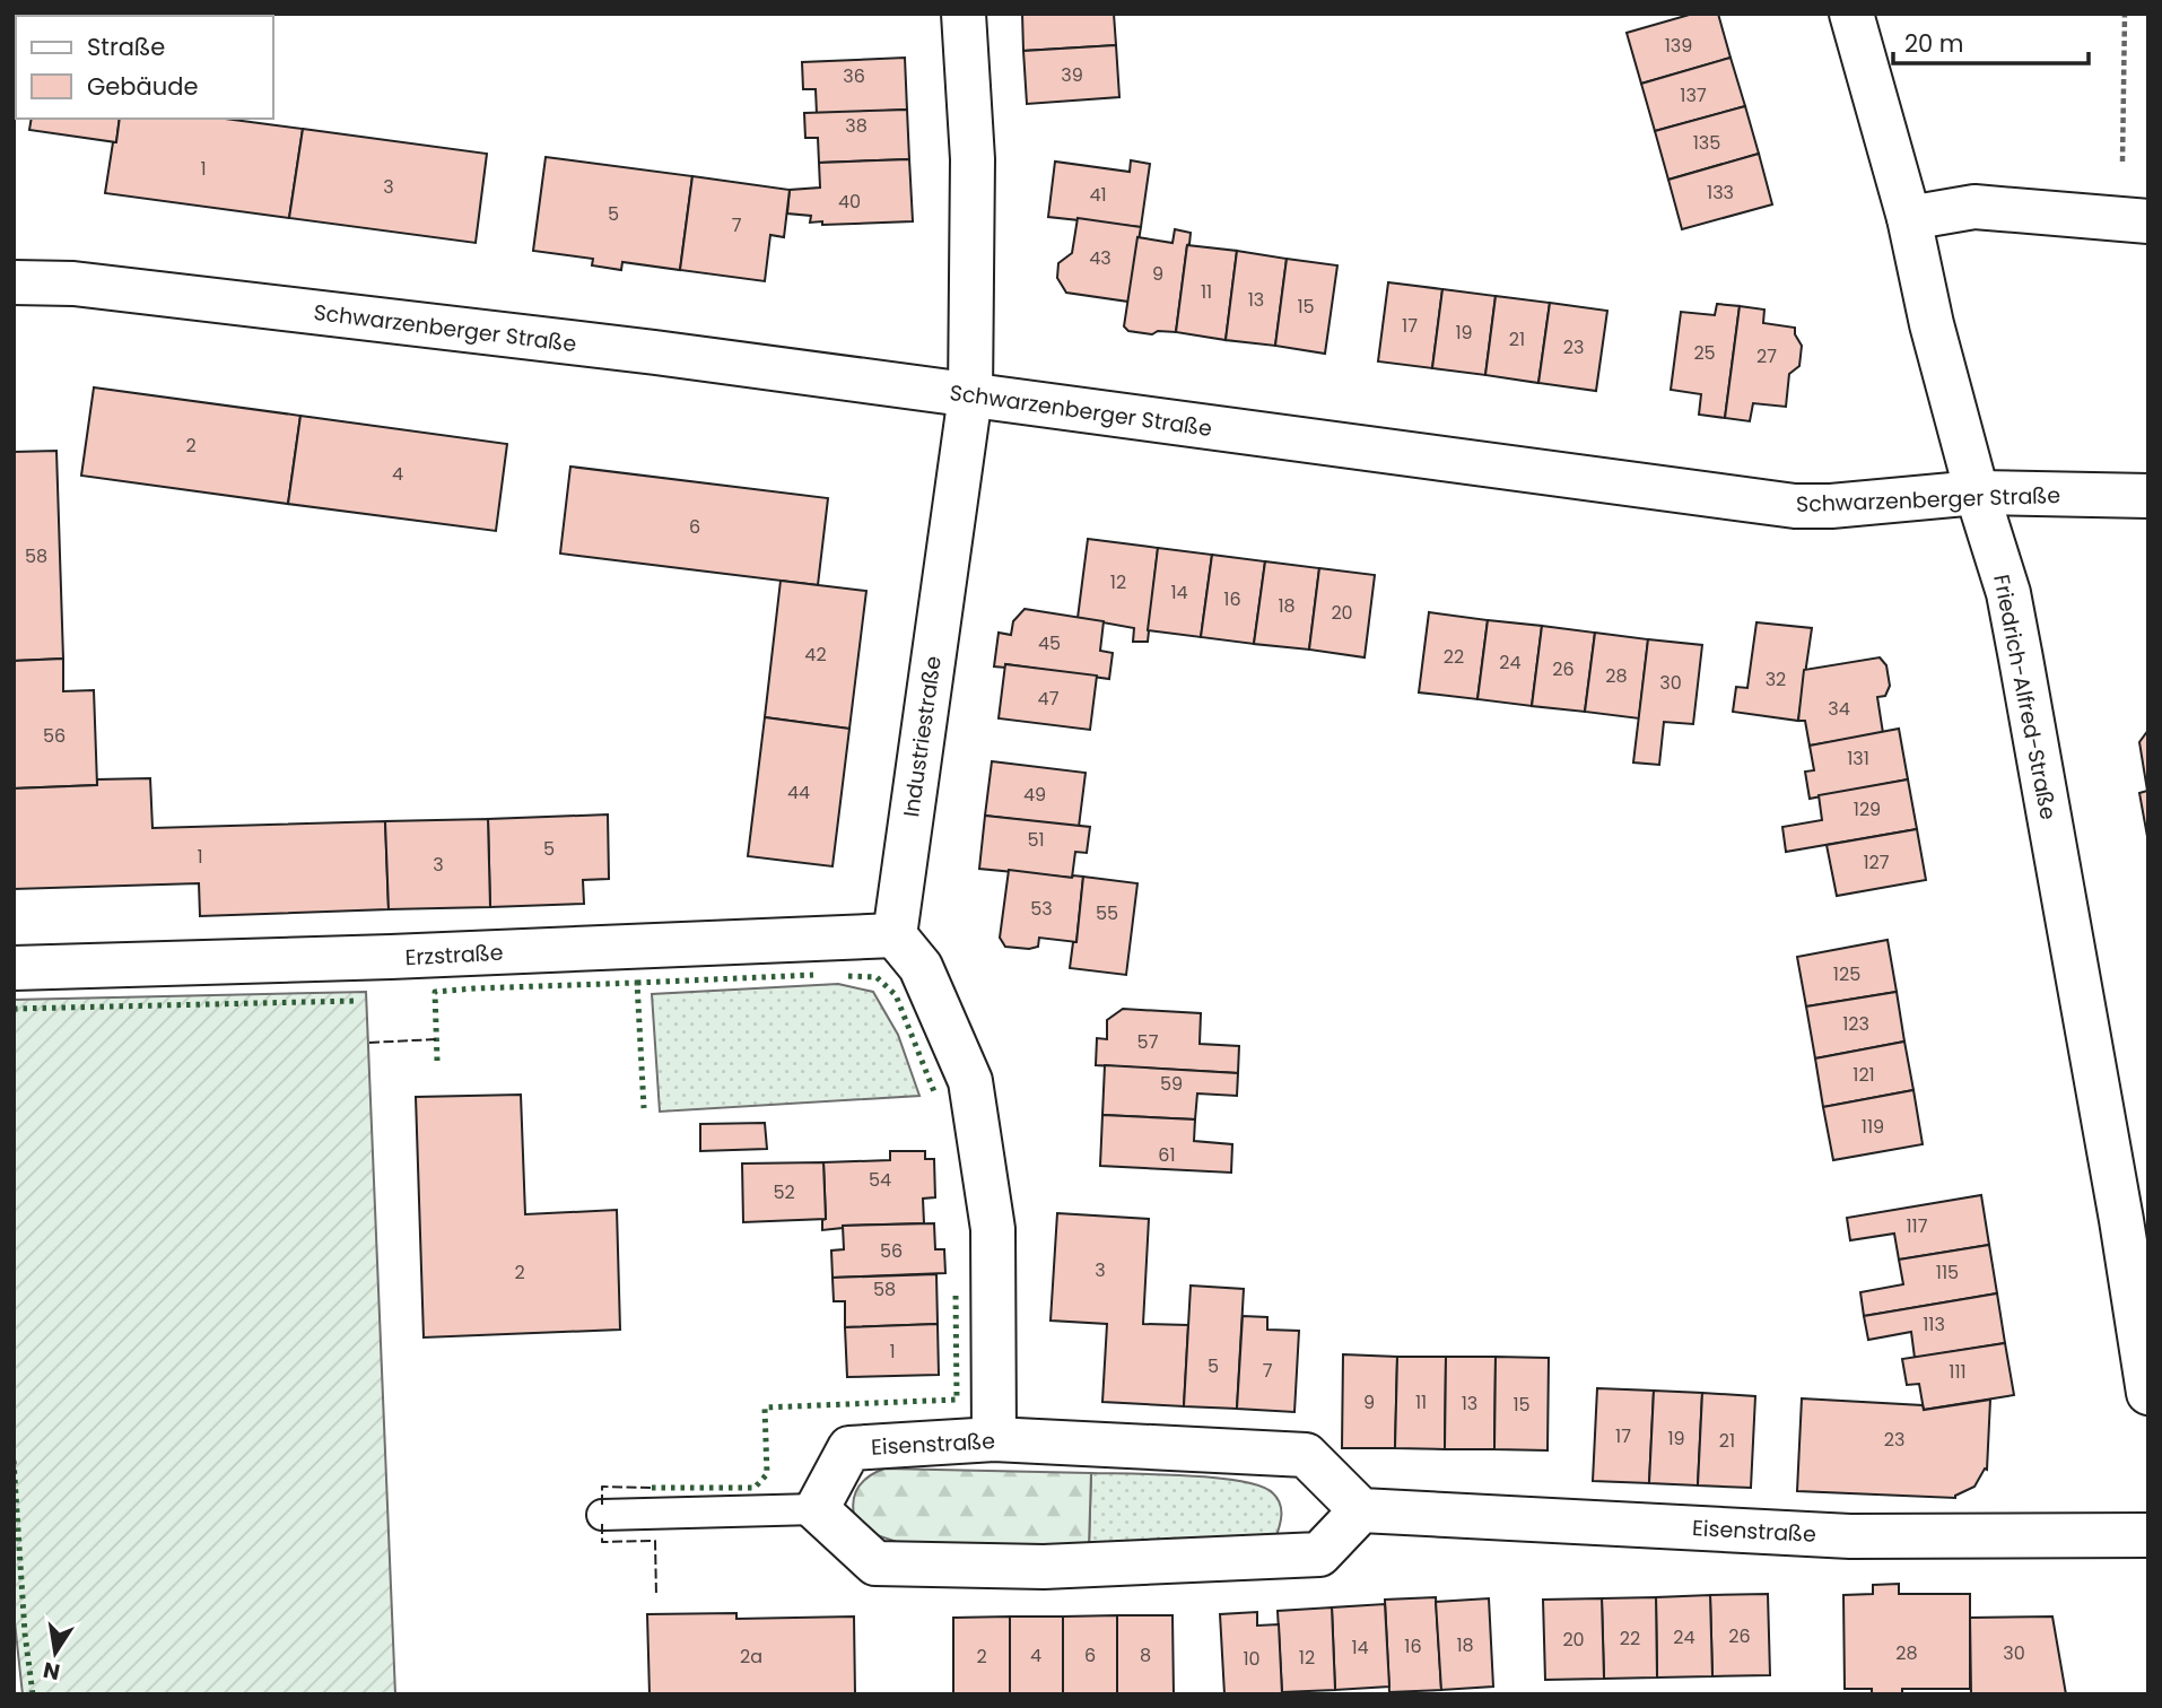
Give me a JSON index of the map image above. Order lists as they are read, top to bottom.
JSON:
{
  "streets": {
    "street": [
      "Schwarzenberger Straße",
      "Friedrich-Alfred-Straße",
      "Industriestraße",
      "Erzstraße",
      "Eisenstraße"
    ]
  },
  "crossings": [
    ["Schwarzenberger Straße", "Friedrich-Alfred-Straße"],
    ["Schwarzenberger Straße", "Industriestraße"],
    ["Industriestraße", "Erzstraße"]
  ],
  "house_numbers": [
    "139",
    "39",
    "36",
    "137",
    "38",
    "135",
    "1",
    "3",
    "133",
    "41",
    "40",
    "5",
    "7",
    "43",
    "9",
    "11",
    "13",
    "15",
    "17",
    "19",
    "21",
    "23",
    "25",
    "27",
    "2",
    "4",
    "6",
    "58",
    "12",
    "14",
    "16",
    "18",
    "20",
    "45",
    "42",
    "22",
    "24",
    "26",
    "28",
    "32",
    "30",
    "47",
    "34",
    "56",
    "131",
    "44",
    "49",
    "129",
    "51",
    "5",
    "1",
    "127",
    "3",
    "53",
    "55",
    "125",
    "123",
    "57",
    "121",
    "59",
    "119",
    "61",
    "54",
    "52",
    "117",
    "56",
    "3",
    "2",
    "115",
    "58",
    "113",
    "1",
    "5",
    "7",
    "111",
    "9",
    "11",
    "13",
    "15",
    "17",
    "19",
    "23",
    "21",
    "26",
    "24",
    "22",
    "20",
    "18",
    "16",
    "14",
    "28",
    "30",
    "4",
    "6",
    "8",
    "2a",
    "2",
    "12",
    "10"
  ],
  "legend": ["Straße", "Gebäude"],
  "scale_bar": "20 m",
  "north": "bottom"
}
